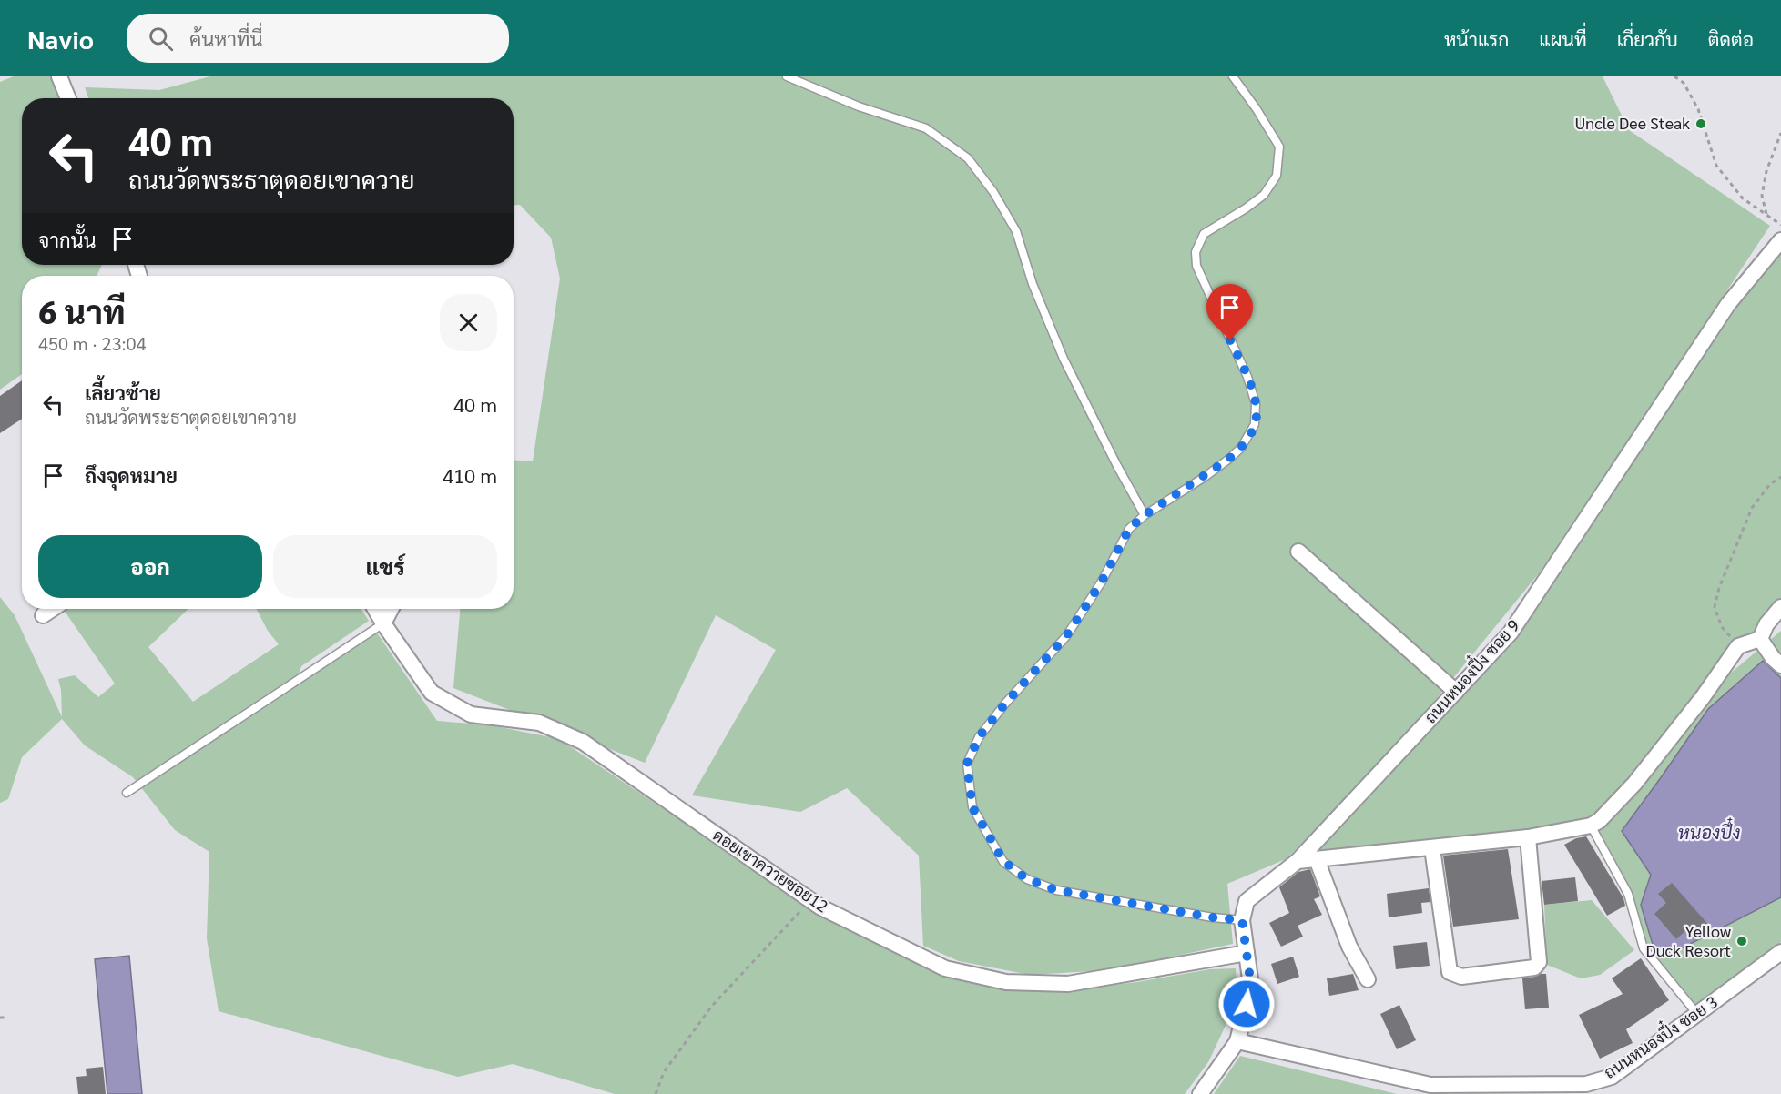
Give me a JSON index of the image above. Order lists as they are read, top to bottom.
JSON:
{
  "streets": {
    "street": ["ถนนหนองปึ๋ง ซอย 9", "ดอยเขาควายซอย12", "ถนนหนองปึ๋ง ซอย 3"]
  },
  "water": ["หนองปึ๋ง"],
  "places": ["Uncle Dee Steak", "Yellow Duck Resort"],
  "page": {
    "header": "Navio",
    "search": "ค้นหาที่นี่",
    "nav": [
      "หน้าแรก",
      "แผนที่",
      "เกี่ยวกับ",
      "ติดต่อ"
    ],
    "turn": ["40 m", "ถนนวัดพระธาตุดอยเขาควาย"],
    "then": "จากนั้น",
    "heading": ["6 นาที", "450 m · 23:04"],
    "list": [
      {
        "name": "เลี้ยวซ้าย",
        "note": "ถนนวัดพระธาตุดอยเขาควาย",
        "value": "40 m"
      },
      {
        "name": "ถึงจุดหมาย",
        "value": "410 m"
      }
    ],
    "buttons": ["ออก", "แชร์"]
  }
}
